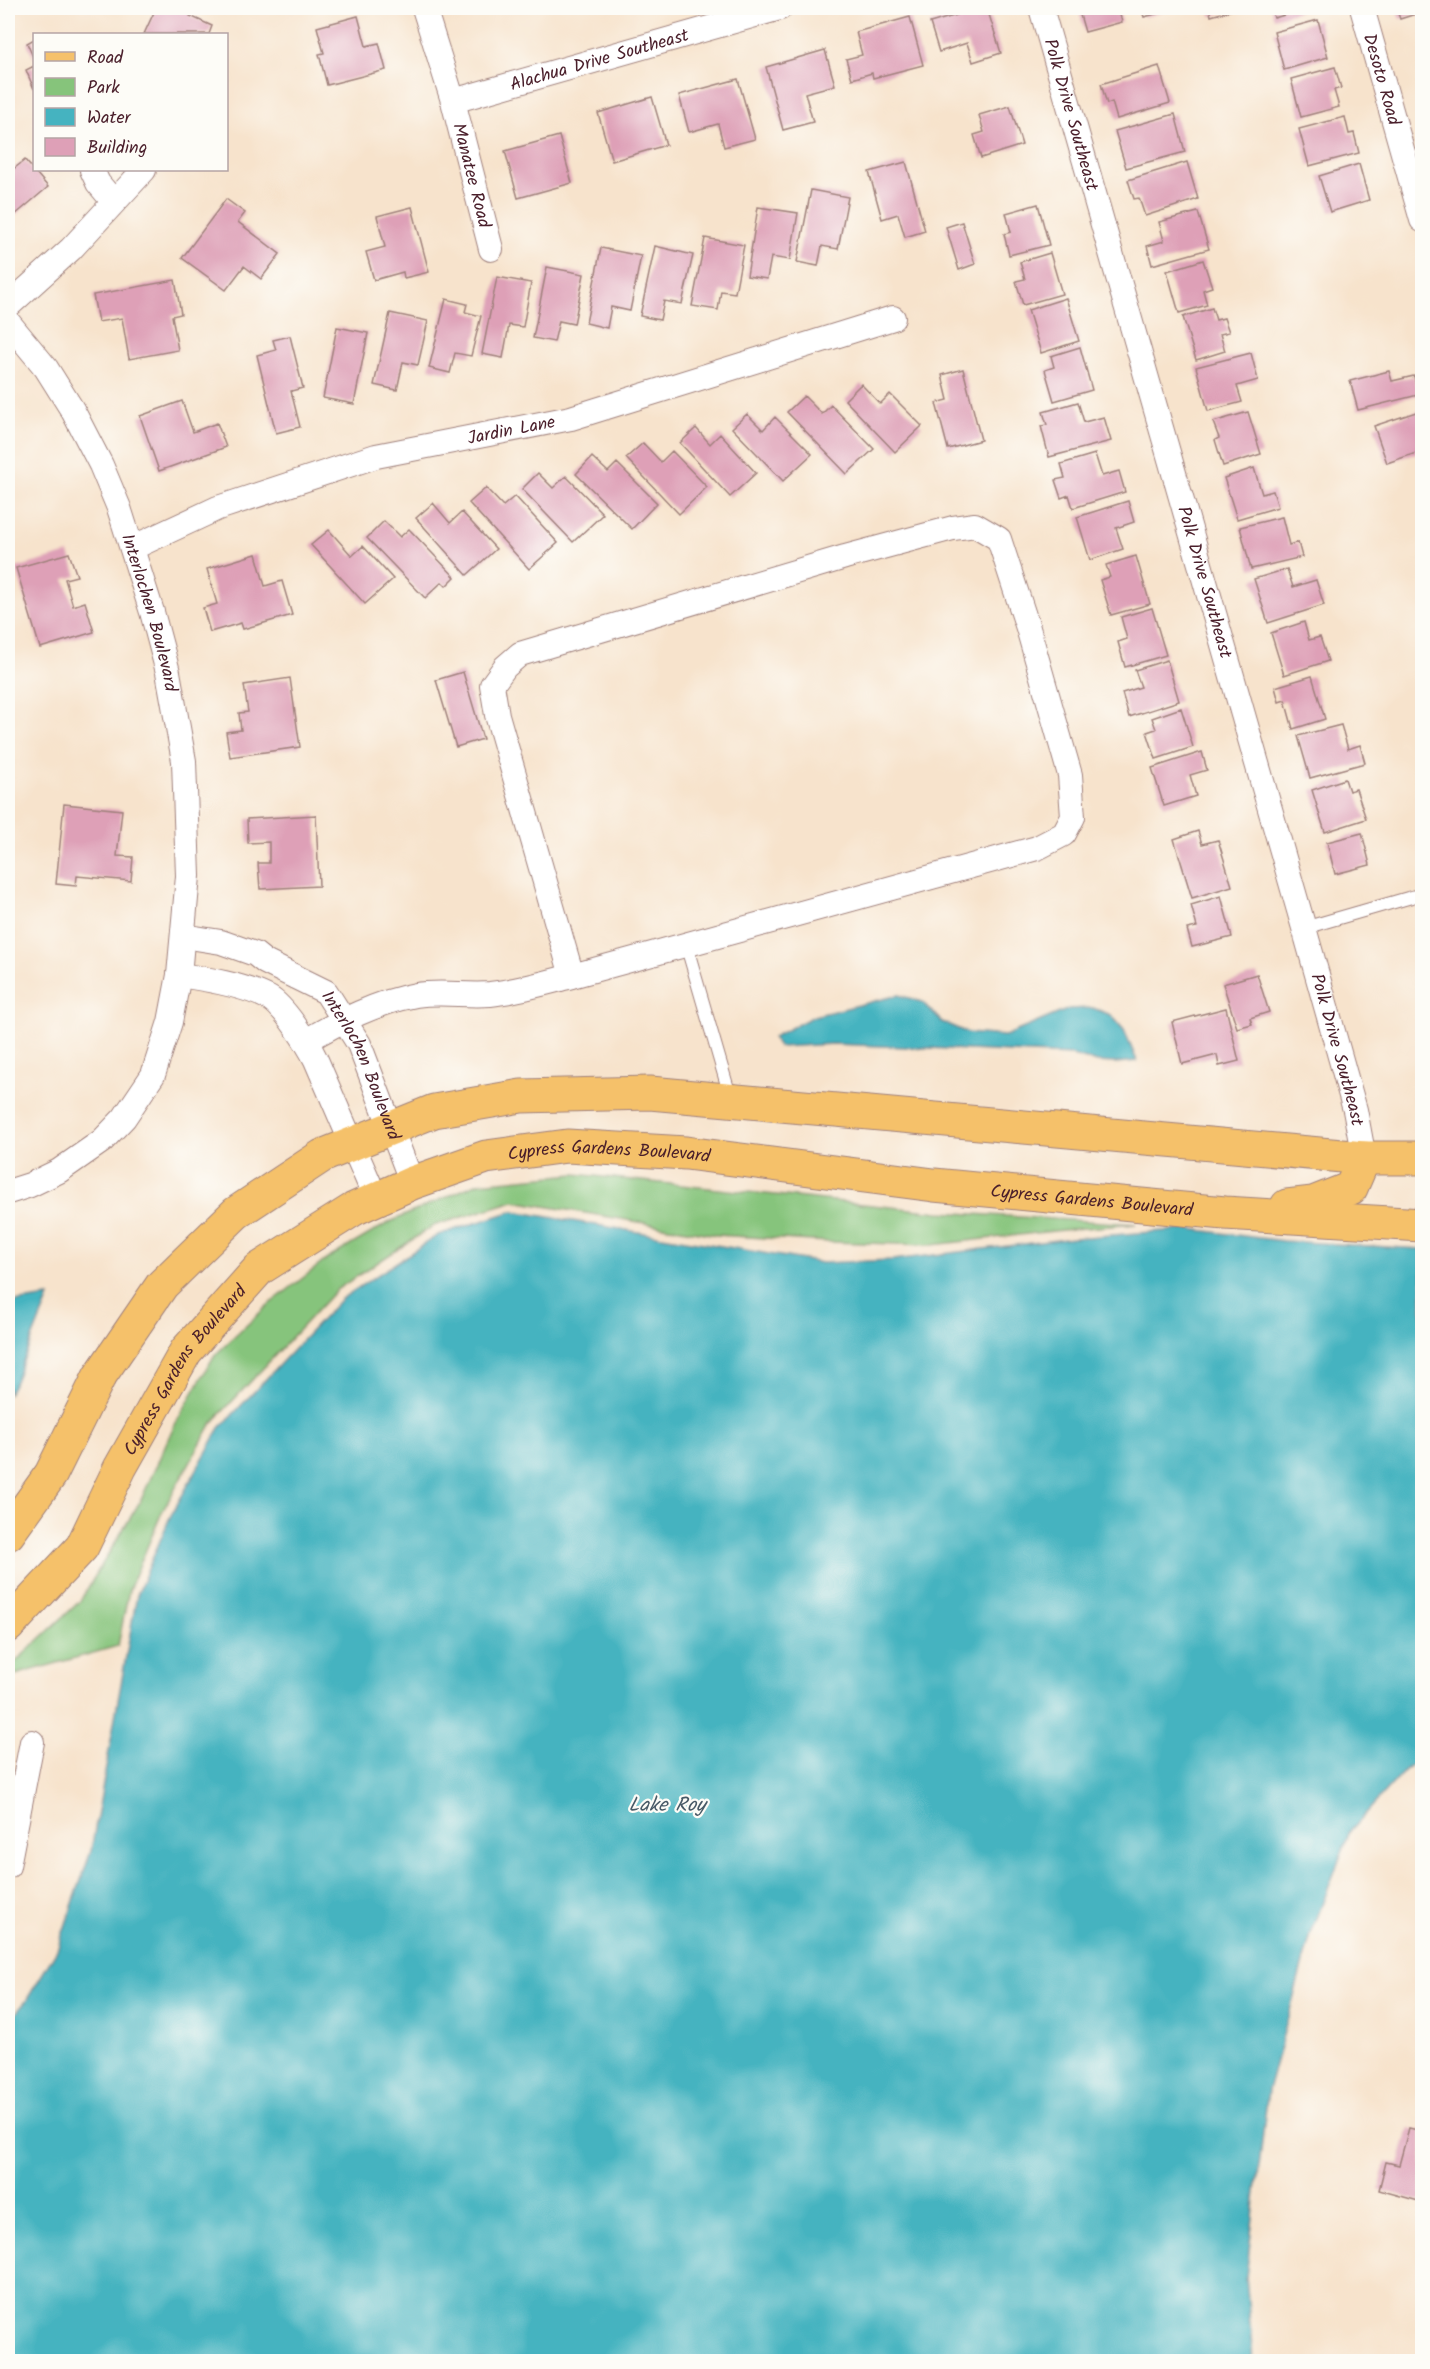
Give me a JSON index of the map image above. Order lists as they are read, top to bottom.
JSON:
{
  "streets": {
    "main road": ["Cypress Gardens Boulevard"],
    "street": [
      "Alachua Drive Southeast",
      "Desoto Road",
      "Polk Drive Southeast",
      "Manatee Road",
      "Jardin Lane",
      "Interlochen Boulevard"
    ]
  },
  "crossings": [
    ["Alachua Drive Southeast", "Manatee Road"],
    ["Jardin Lane", "Interlochen Boulevard"],
    ["Interlochen Boulevard", "Cypress Gardens Boulevard"]
  ],
  "water": ["Lake Roy"],
  "legend": [
    "Road",
    "Park",
    "Water",
    "Building"
  ]
}
